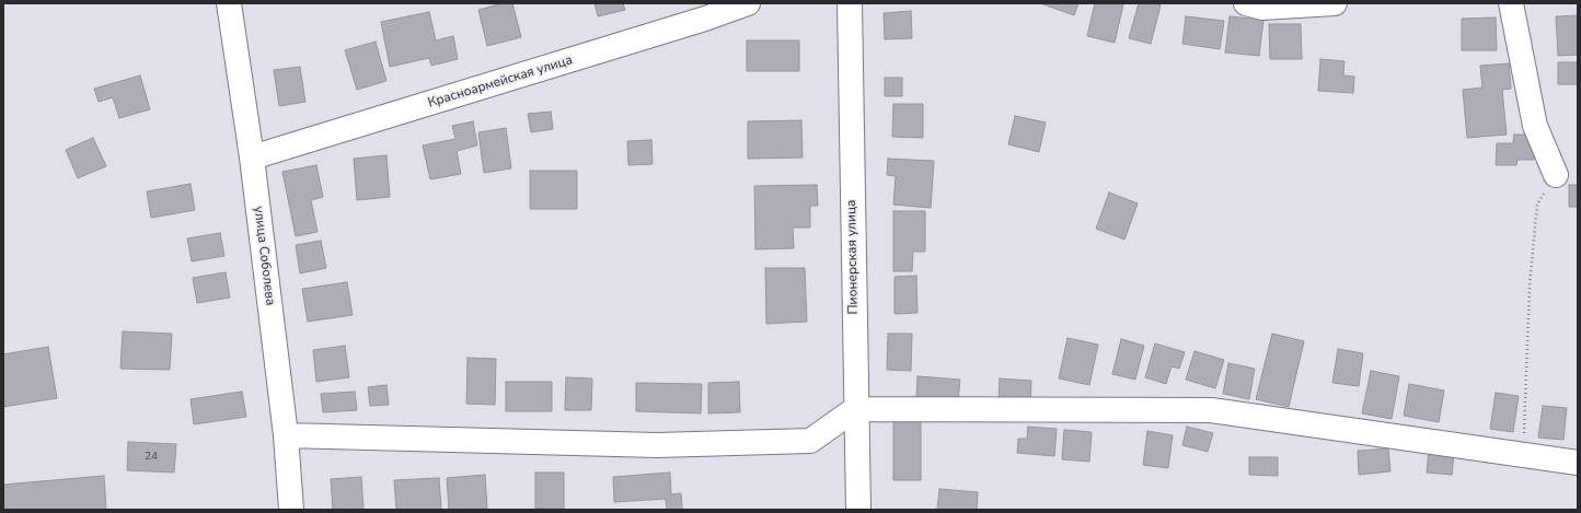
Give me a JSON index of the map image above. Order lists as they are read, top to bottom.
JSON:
{
  "streets": {
    "street": ["Красноармейская улица", "улица Соболева", "Пионерская улица"]
  },
  "crossings": [
    ["Красноармейская улица", "улица Соболева"]
  ],
  "house_numbers": ["24"]
}
